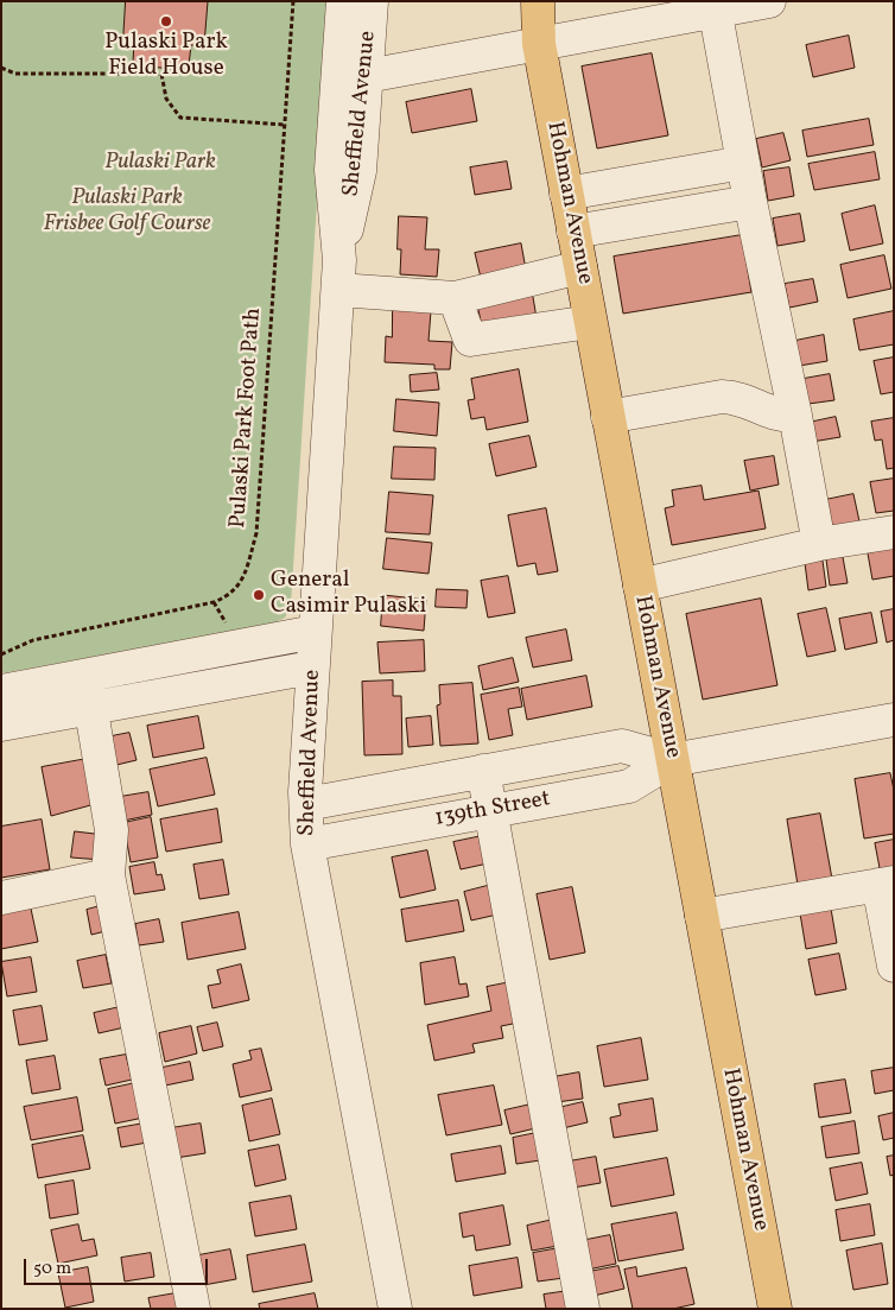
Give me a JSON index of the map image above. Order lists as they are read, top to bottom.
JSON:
{
  "streets": {
    "main road": ["Hohman Avenue"],
    "street": ["Sheffield Avenue", "139th Street"],
    "path": ["Pulaski Park Foot Path"]
  },
  "crossings": [
    ["Sheffield Avenue", "139th Street"],
    ["Hohman Avenue", "139th Street"]
  ],
  "parks": ["Pulaski Park", "Pulaski Park Frisbee Golf Course"],
  "places": ["Pulaski Park Field House", "General Casimir Pulaski"],
  "scale_bar": "50 m"
}
